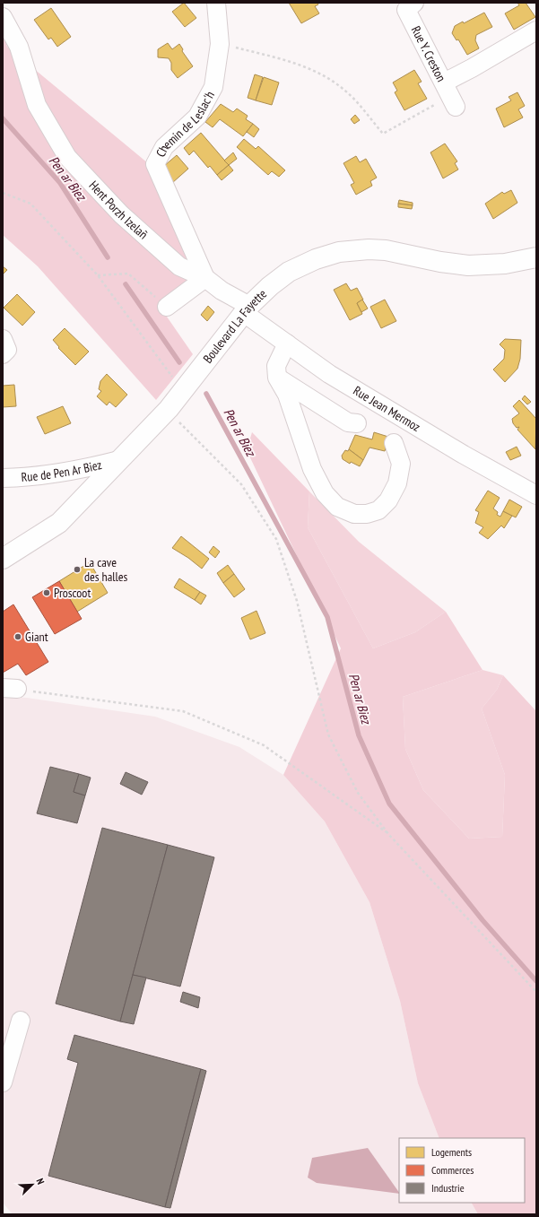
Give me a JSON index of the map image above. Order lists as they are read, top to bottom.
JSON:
{
  "streets": {
    "main road": ["Boulevard La Fayette"],
    "street": [
      "Rue Y. Creston",
      "Chemin de Leslac'h",
      "Hent Porzh Izelañ",
      "Rue Jean Mermoz",
      "Rue de Pen Ar Biez"
    ]
  },
  "crossings": [
    ["Chemin de Leslac'h", "Hent Porzh Izelañ"],
    ["Hent Porzh Izelañ", "Boulevard La Fayette"],
    ["Hent Porzh Izelañ", "Rue Jean Mermoz"],
    ["Boulevard La Fayette", "Rue Jean Mermoz"],
    ["Boulevard La Fayette", "Rue de Pen Ar Biez"]
  ],
  "water": ["Pen ar Biez"],
  "places": ["La cave des halles", "Proscoot", "Giant"],
  "legend": ["Logements", "Commerces", "Industrie"],
  "north": "top right"
}
